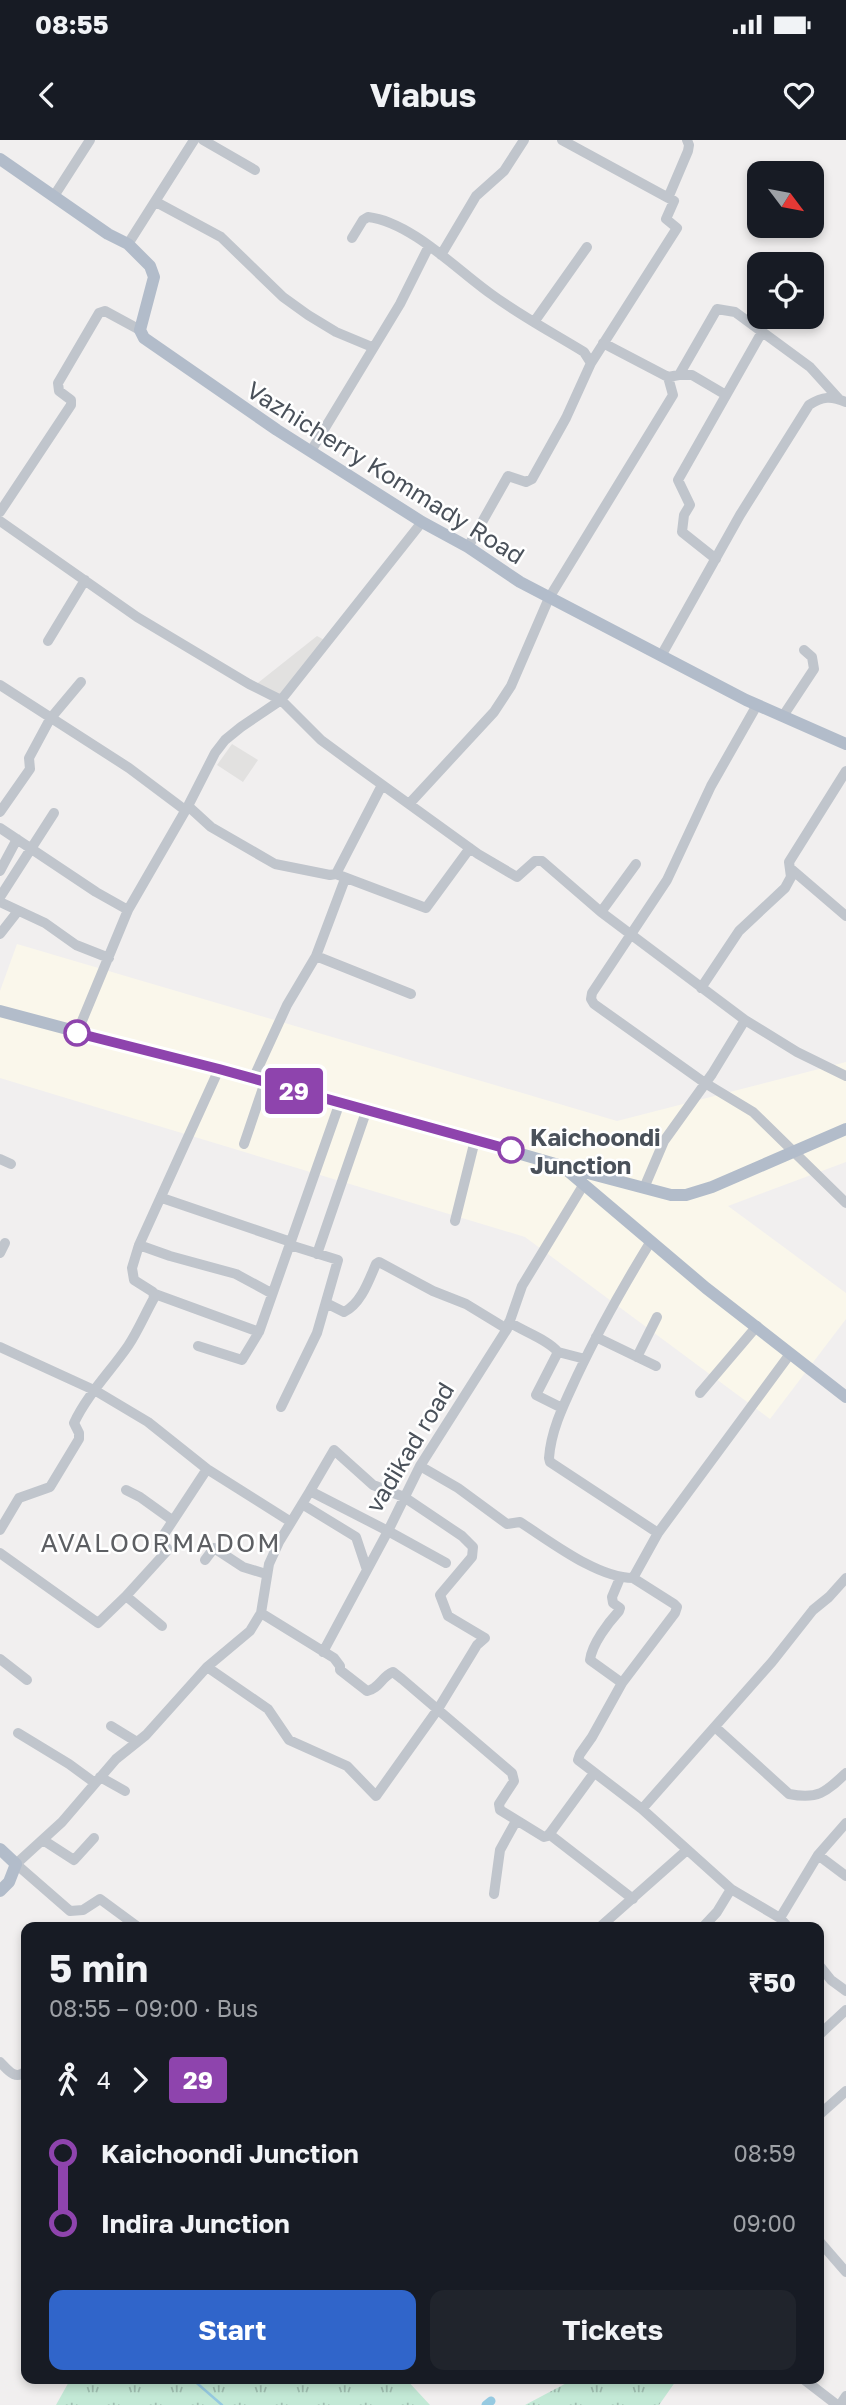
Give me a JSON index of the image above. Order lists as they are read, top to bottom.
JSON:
{
  "streets": {
    "main road": ["Vazhicherry Kommady Road"],
    "street": ["vadikad road"]
  },
  "districts": ["AVALOORMADOM"],
  "places": ["Kaichoondi Junction"],
  "lines": ["bus line 29"],
  "north": "bottom right",
  "page": {
    "status": "08:55",
    "header": "Viabus",
    "on_map": "29",
    "heading": ["5 min", "08:55 – 09:00 · Bus", "₹50"],
    "legs": ["4", "29"],
    "list": [
      {
        "name": "Kaichoondi Junction",
        "value": "08:59"
      },
      {
        "name": "Indira Junction",
        "value": "09:00"
      }
    ],
    "buttons": ["Start", "Tickets"]
  }
}
